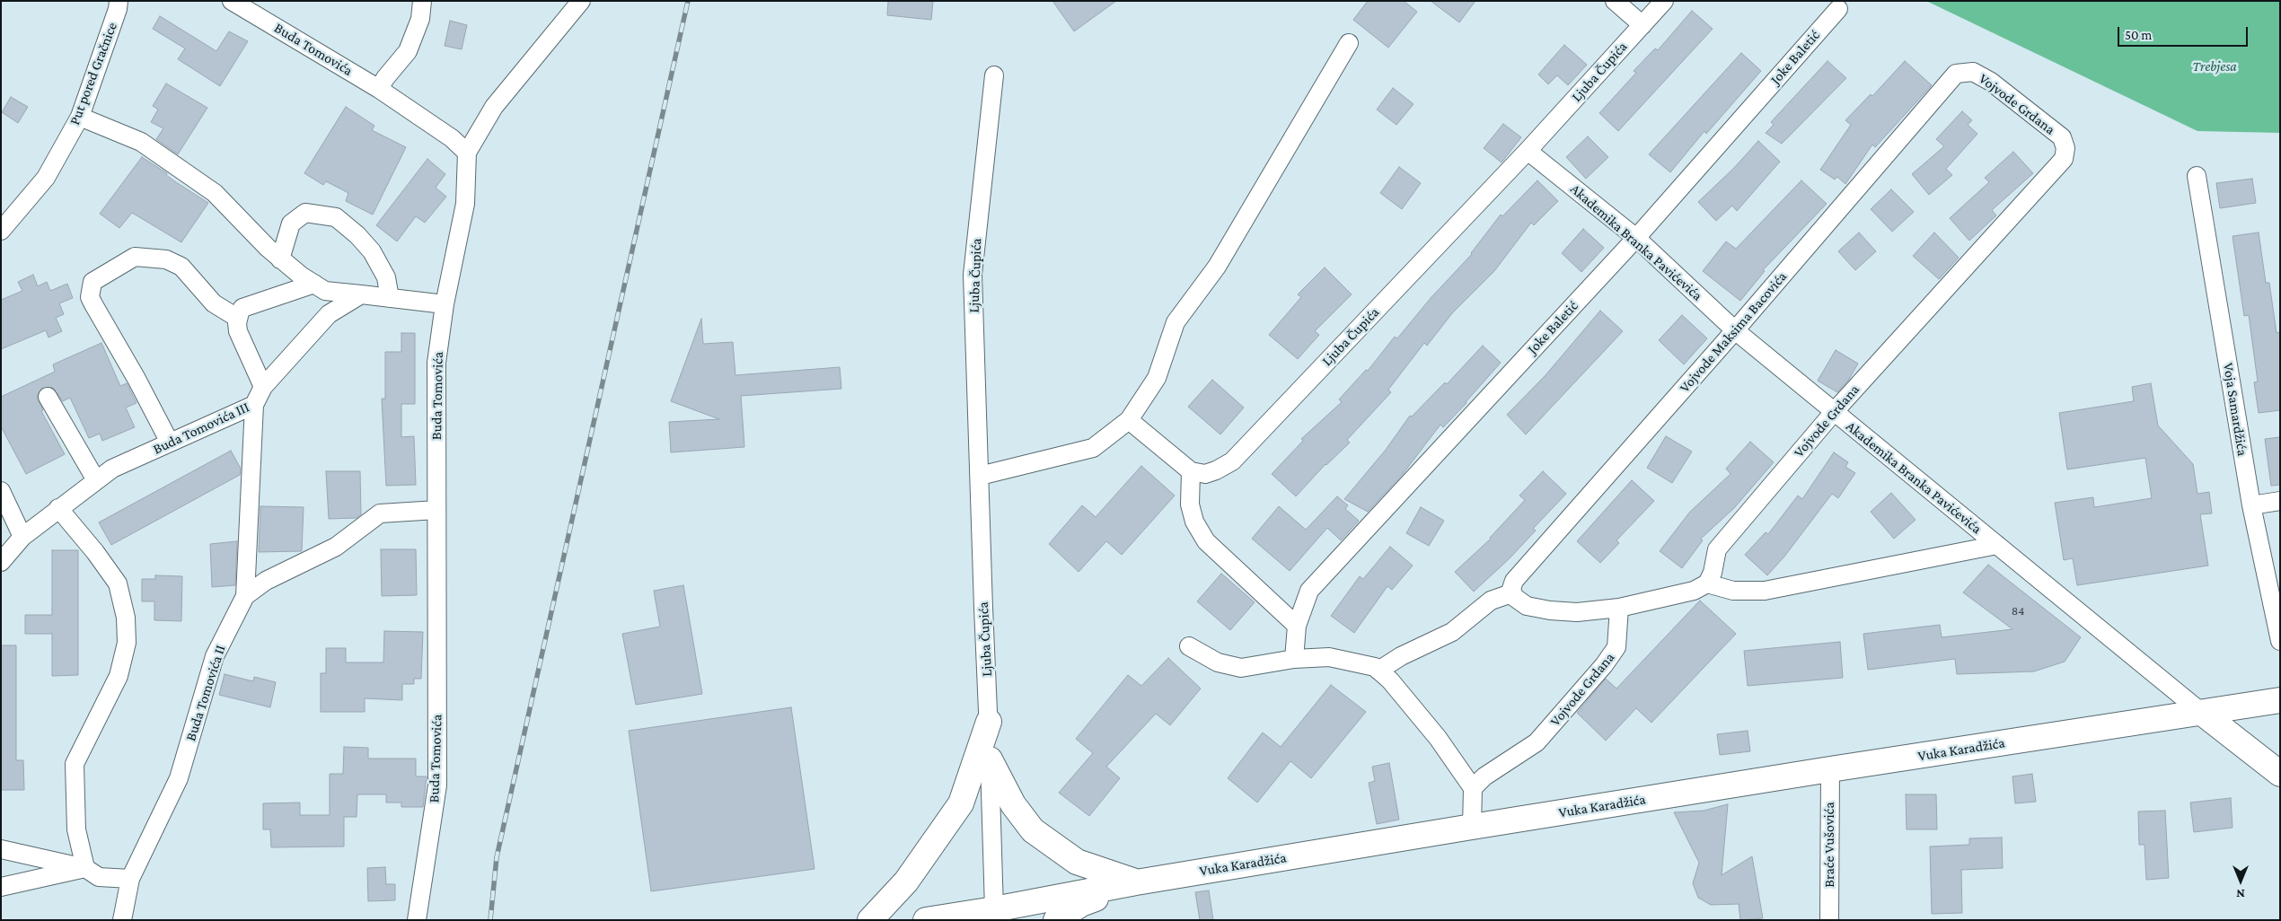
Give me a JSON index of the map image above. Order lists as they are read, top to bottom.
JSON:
{
  "streets": {
    "street": [
      "Buda Tomovića",
      "Joke Baletić",
      "Ljuba Čupića",
      "Put pored Gračnice",
      "Vojvode Grdana",
      "Akademika Branka Pavićevića",
      "Vojvode Maksima Bacovića",
      "Voja Samardžića",
      "Buda Tomovića III",
      "Buda Tomovića II",
      "Vuka Karadžića",
      "Braće Vušovića"
    ]
  },
  "crossings": [
    ["Joke Baletić", "Akademika Branka Pavićevića"],
    ["Ljuba Čupića", "Akademika Branka Pavićevića"],
    ["Ljuba Čupića", "Vuka Karadžića"],
    ["Vojvode Grdana", "Akademika Branka Pavićevića"],
    ["Vojvode Grdana", "Vojvode Maksima Bacovića"],
    ["Akademika Branka Pavićevića", "Vojvode Maksima Bacovića"],
    ["Akademika Branka Pavićevića", "Vuka Karadžića"],
    ["Buda Tomovića III", "Buda Tomovića II"],
    ["Vuka Karadžića", "Braće Vušovića"]
  ],
  "parks": ["Trebjesa"],
  "house_numbers": ["84"],
  "scale_bar": "50 m",
  "north": "bottom"
}
